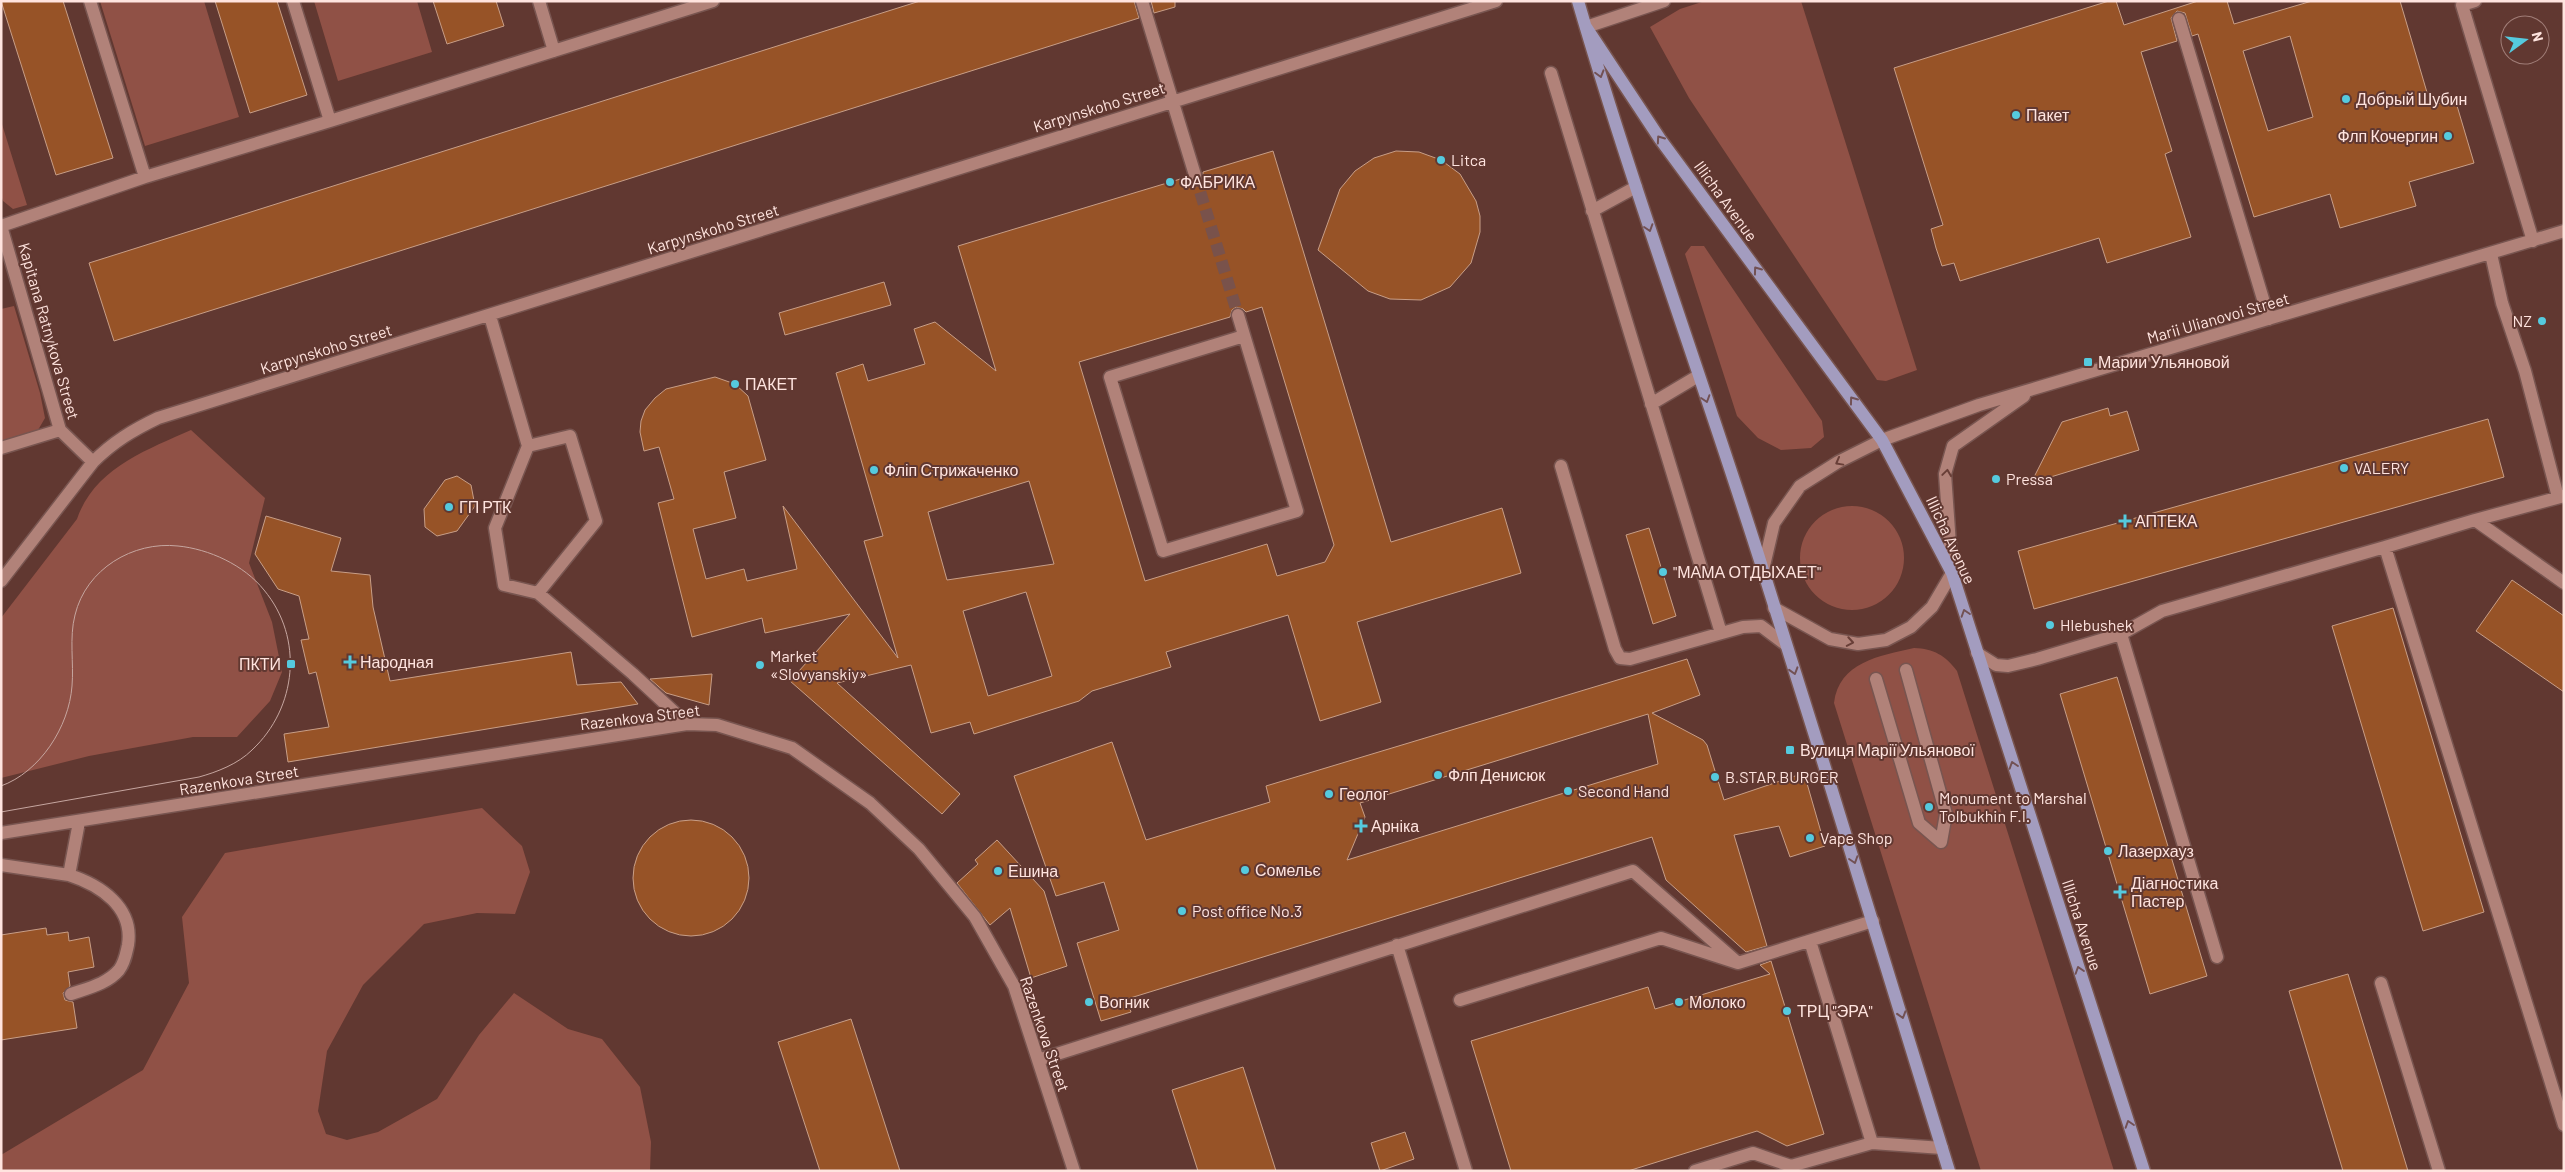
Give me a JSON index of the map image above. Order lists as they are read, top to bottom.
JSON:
{
  "streets": {
    "main road": ["Illicha Avenue"],
    "street": [
      "Karpynskoho Street",
      "Marii Ulianovoi Street",
      "Kapitana Ratnykova Street",
      "Razenkova Street"
    ]
  },
  "crossings": [
    ["Karpynskoho Street", "Kapitana Ratnykova Street"],
    ["Illicha Avenue", "Marii Ulianovoi Street"]
  ],
  "places": {
    "other": [
      "Добрый Шубин",
      "Пакет",
      "Флп Кочергин",
      "Litca",
      "ФАБРИКА",
      "NZ",
      "ПАКЕТ",
      "VALERY",
      "Фліп Стрижаченко",
      "Pressa",
      "ГП РТК",
      "\"МАМА ОТДЫХАЕТ\"",
      "Hlebushek",
      "Market «Slovyanskiy»",
      "Флп Денисюк",
      "B.STAR BURGER",
      "Second Hand",
      "Геолог",
      "Monument to Marshal Tolbukhin F.I.",
      "Vape Shop",
      "Лазерхауз",
      "Сомельє",
      "Ешина",
      "Post office No.3",
      "Вогник",
      "Молоко",
      "ТРЦ \"ЭРА\""
    ],
    "transit": ["Марии Ульяновой", "ПКТИ", "Вулиця Марії Ульянової"],
    "health": [
      "АПТЕКА",
      "Народная",
      "Арніка",
      "Діагностика Пастер"
    ]
  },
  "north": "right"
}
